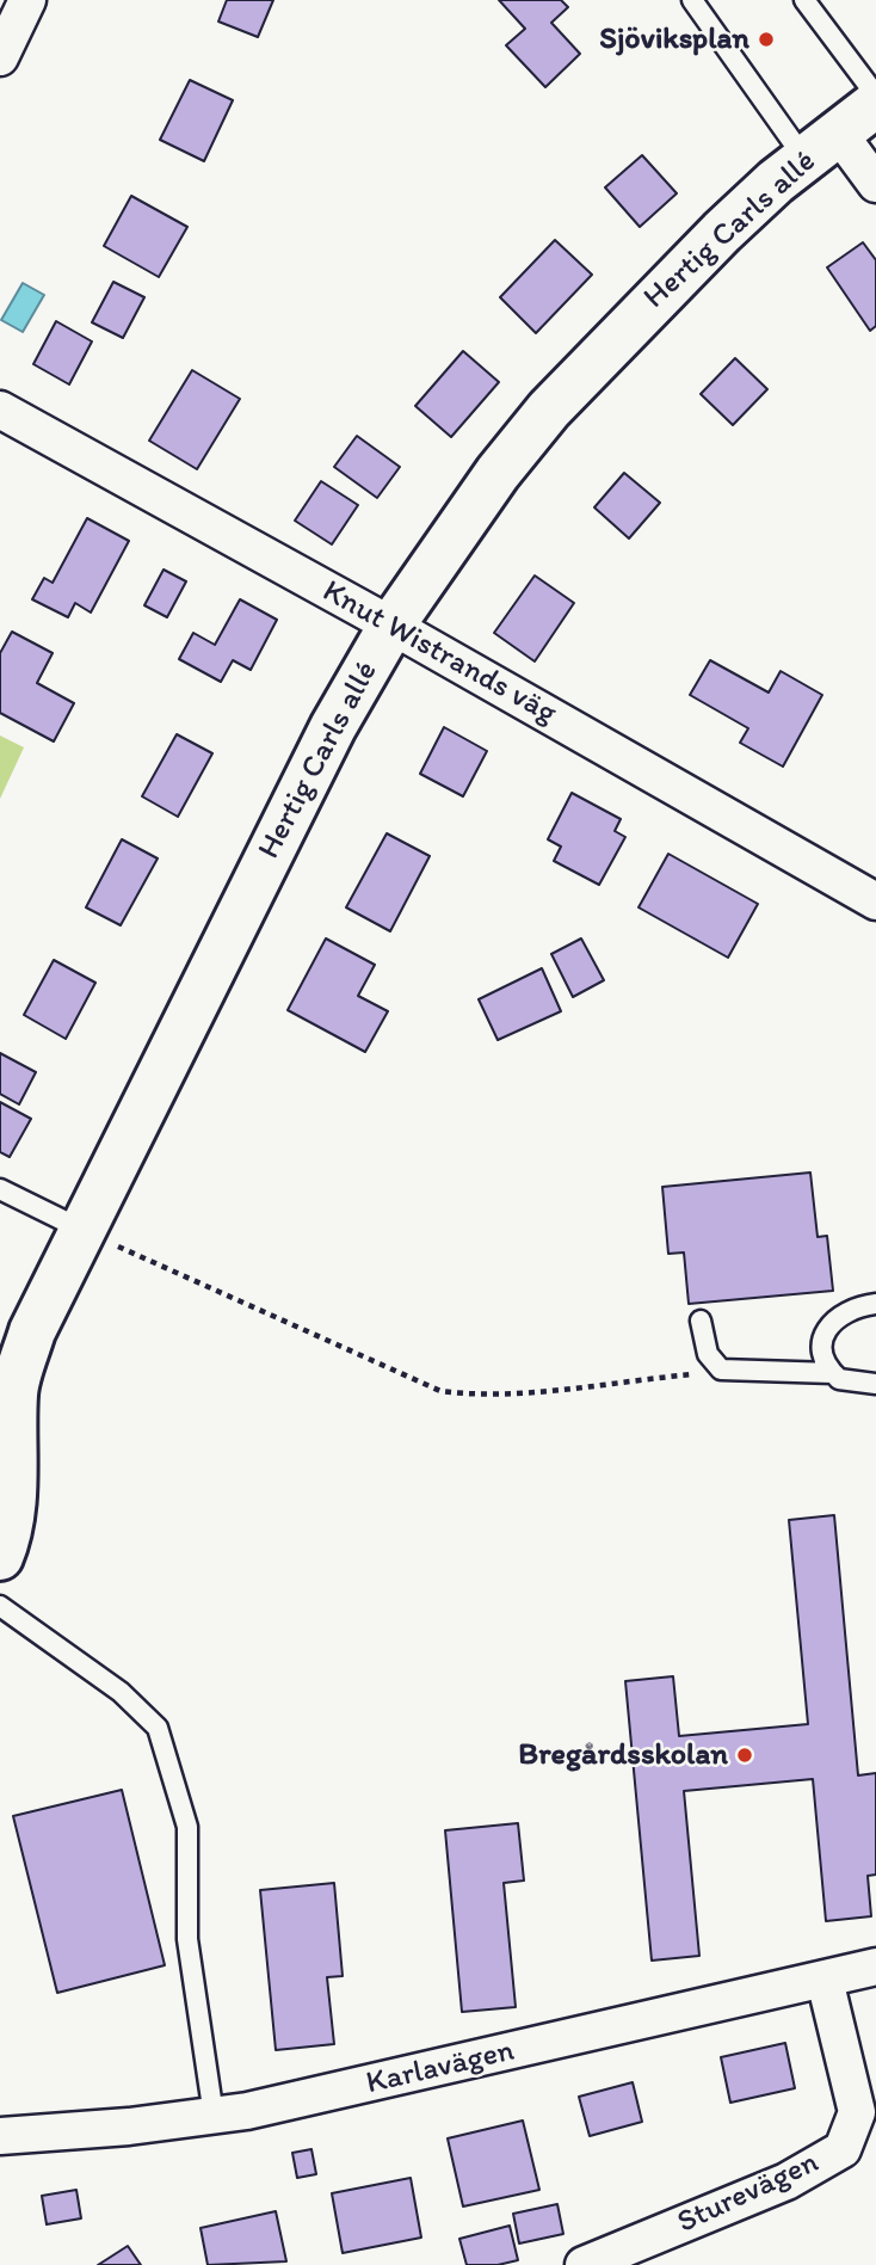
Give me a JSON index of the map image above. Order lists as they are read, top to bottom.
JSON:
{
  "streets": {
    "street": [
      "Hertig Carls allé",
      "Knut Wistrands väg",
      "Karlavägen",
      "Sturevägen"
    ]
  },
  "crossings": [
    ["Hertig Carls allé", "Knut Wistrands väg"],
    ["Karlavägen", "Sturevägen"]
  ],
  "places": ["Sjöviksplan", "Bregårdsskolan"]
}
